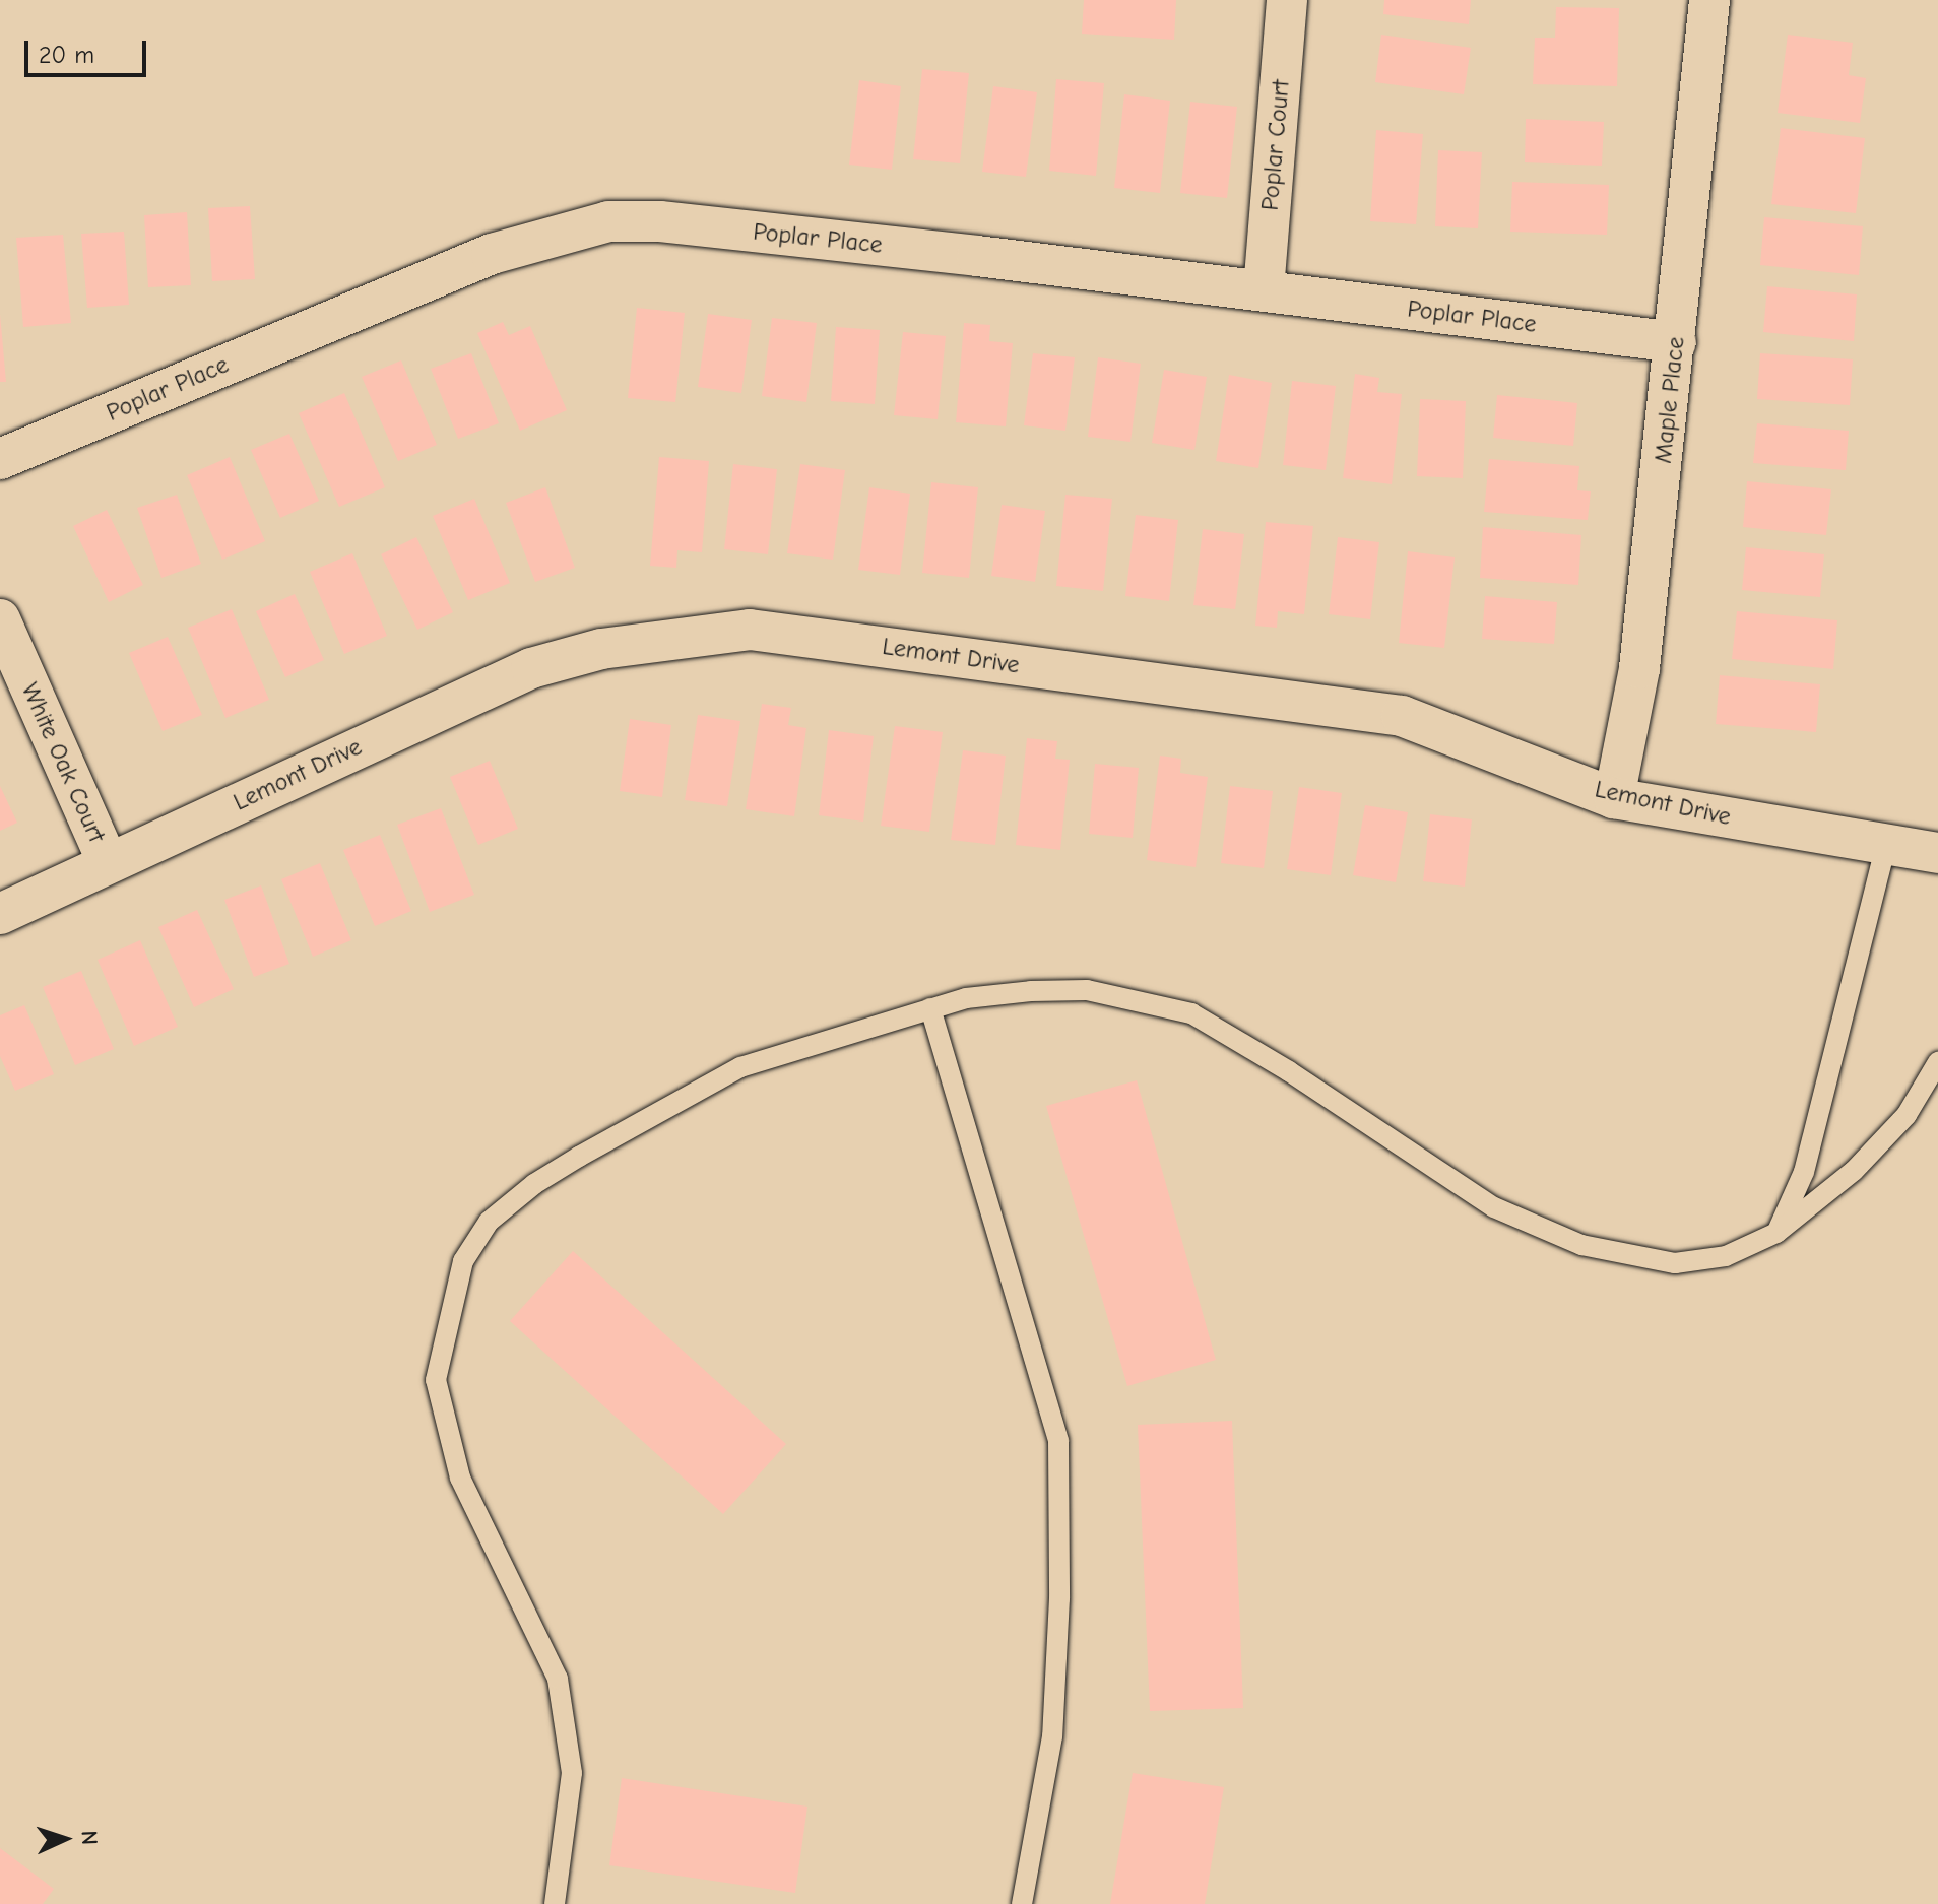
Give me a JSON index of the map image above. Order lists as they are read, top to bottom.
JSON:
{
  "streets": {
    "street": [
      "Poplar Court",
      "Poplar Place",
      "Maple Place",
      "Lemont Drive",
      "White Oak Court"
    ]
  },
  "crossings": [
    ["Poplar Court", "Poplar Place"],
    ["Poplar Place", "Maple Place"],
    ["Maple Place", "Lemont Drive"],
    ["Lemont Drive", "White Oak Court"]
  ],
  "scale_bar": "20 m",
  "north": "right"
}
